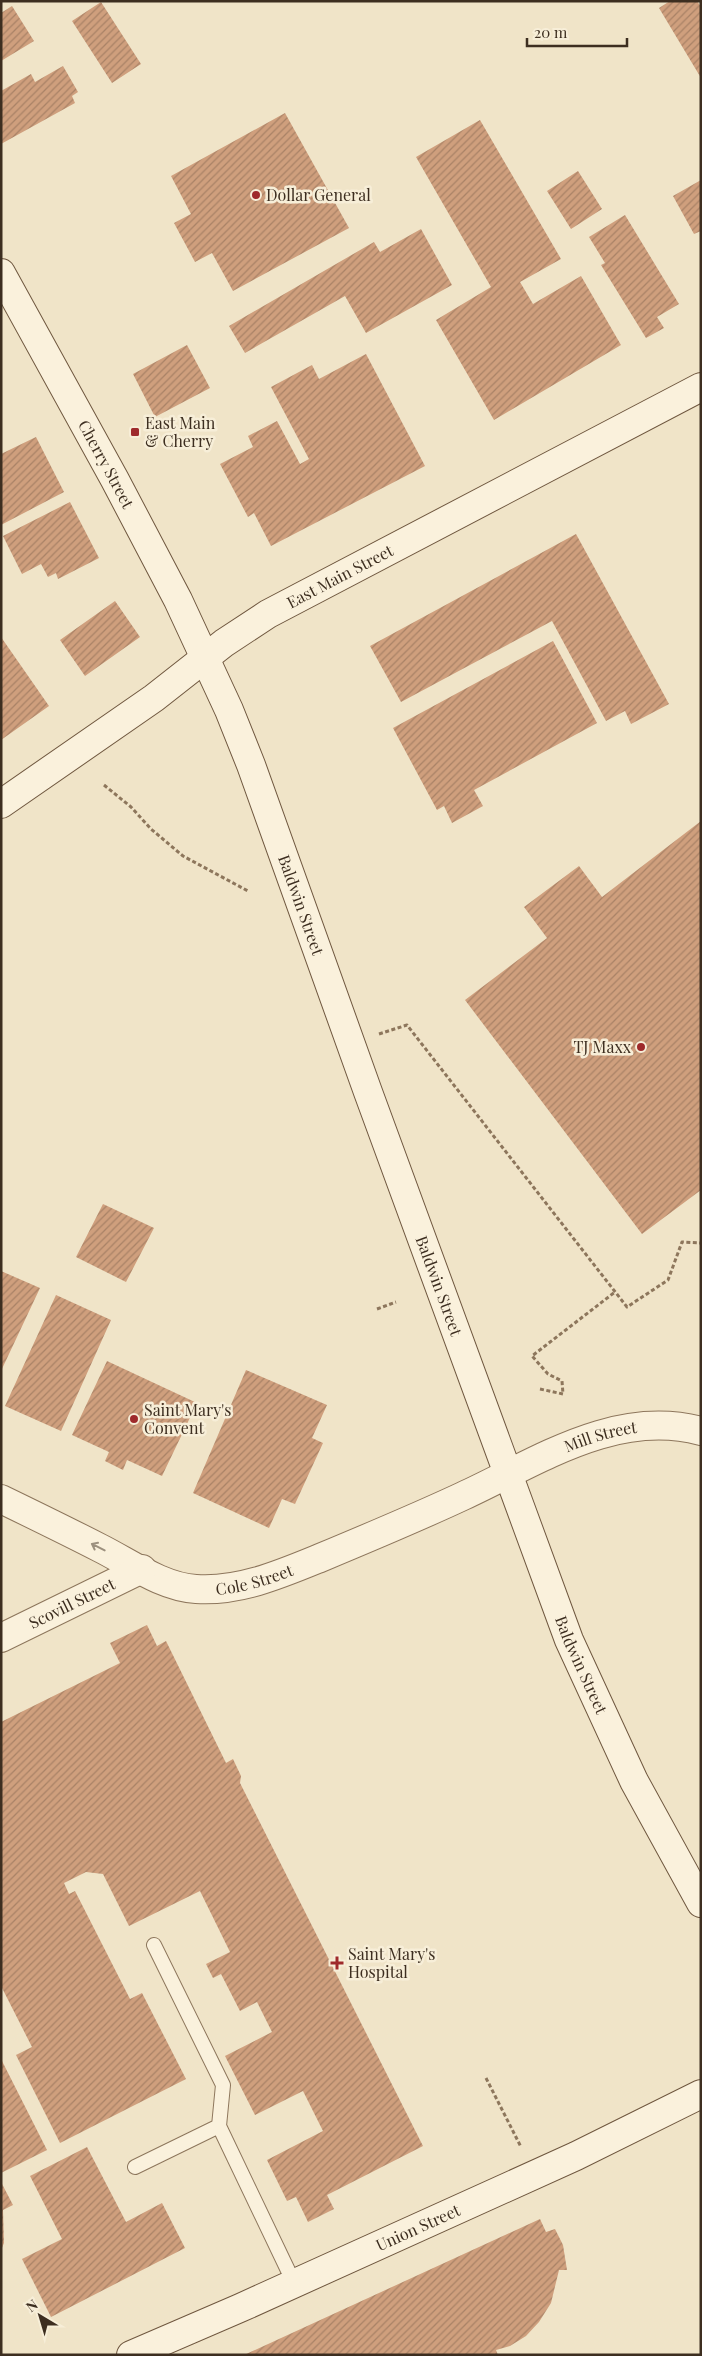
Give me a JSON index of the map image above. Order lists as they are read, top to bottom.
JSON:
{
  "streets": {
    "main road": [
      "Cherry Street",
      "East Main Street",
      "Baldwin Street",
      "Mill Street",
      "Cole Street",
      "Scovill Street",
      "Union Street"
    ]
  },
  "crossings": [
    ["Cherry Street", "East Main Street"],
    ["Cherry Street", "Baldwin Street"],
    ["East Main Street", "Baldwin Street"],
    ["Baldwin Street", "Mill Street"],
    ["Baldwin Street", "Cole Street"],
    ["Mill Street", "Cole Street"],
    ["Cole Street", "Scovill Street"]
  ],
  "places": {
    "other": ["Dollar General", "TJ Maxx", "Saint Mary's Convent"],
    "transit": ["East Main & Cherry"],
    "health": ["Saint Mary's Hospital"]
  },
  "scale_bar": "20 m",
  "north": "top left"
}
